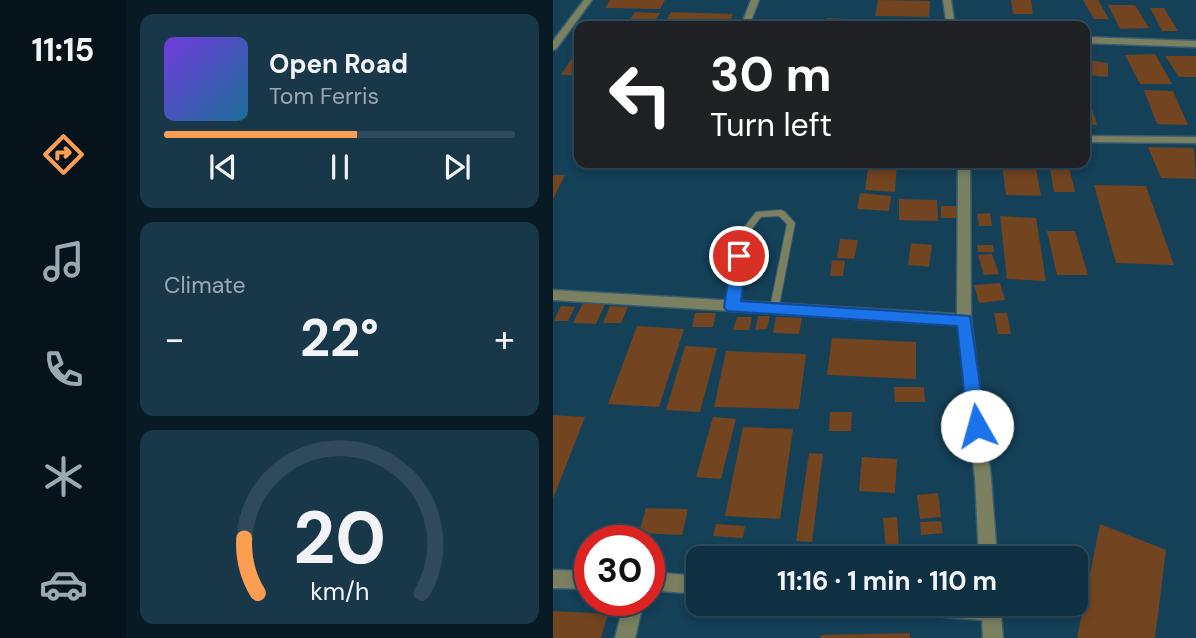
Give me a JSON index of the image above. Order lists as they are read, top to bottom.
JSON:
{
  "page": {
    "tabs": "11:15",
    "turn": ["30 m", "Turn left"],
    "song": ["Open Road", "Tom Ferris"],
    "tile": "Climate",
    "heat": ["−", "22°", "+"],
    "limit": "30",
    "trip": "11:16 · 1 min · 110 m",
    "gauge": ["20", "km/h"]
  }
}
